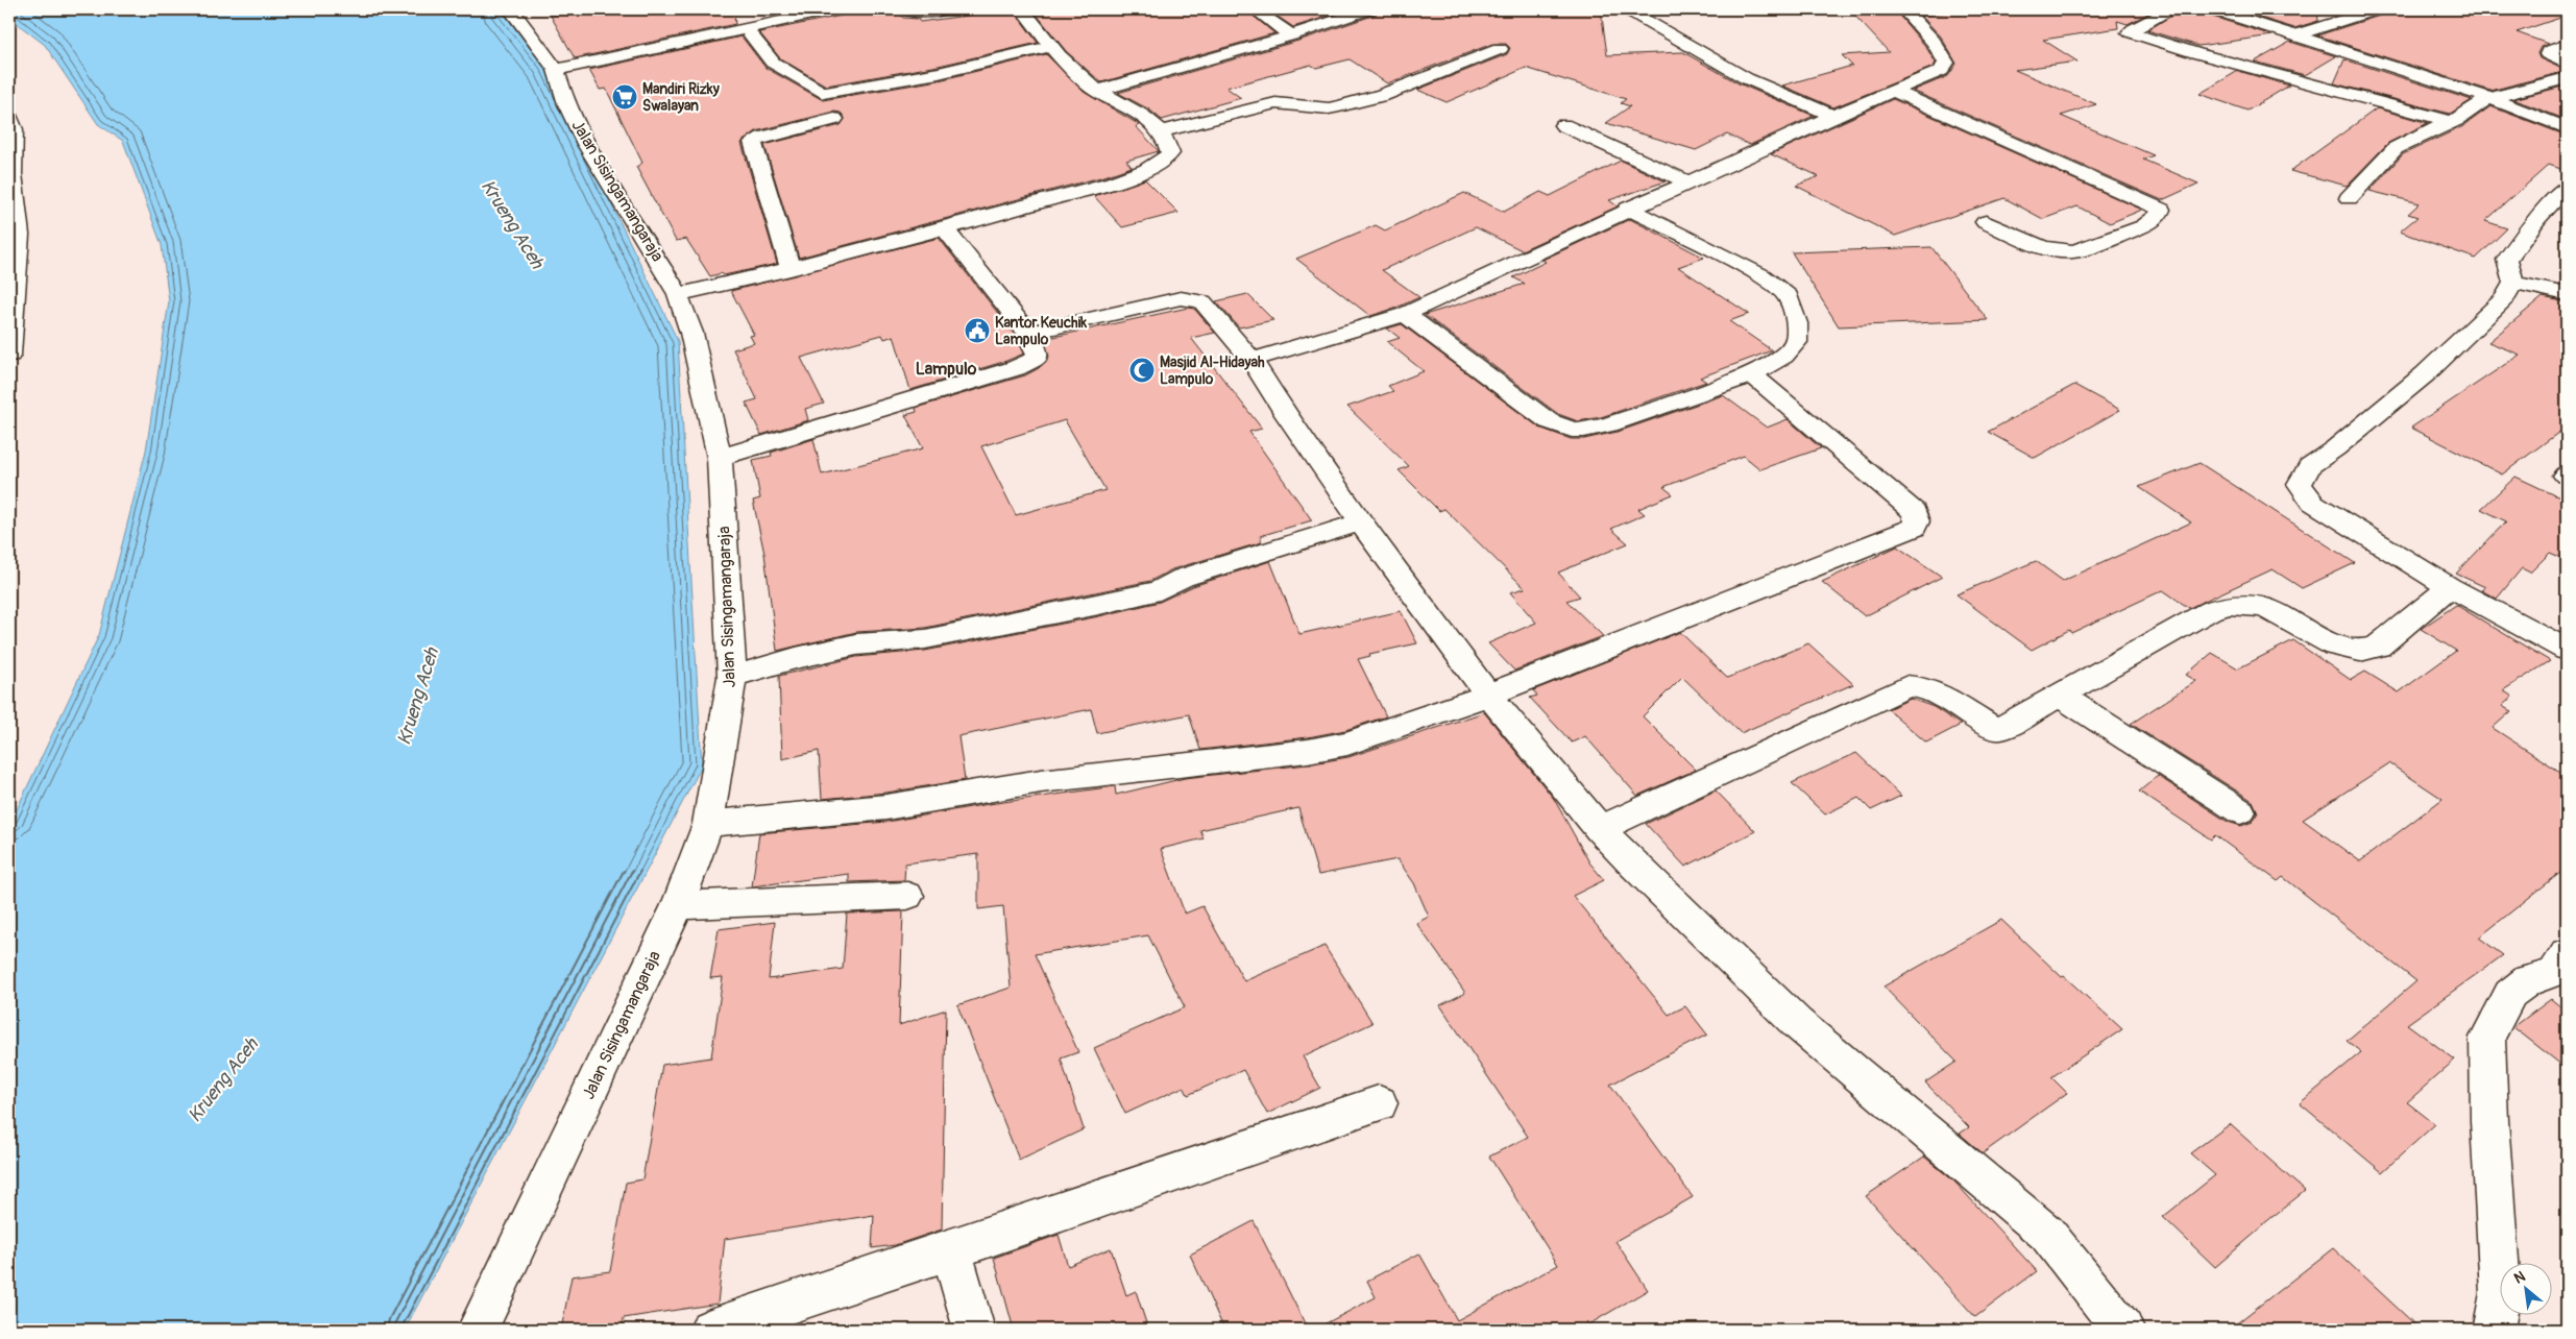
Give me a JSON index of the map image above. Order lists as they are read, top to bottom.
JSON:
{
  "streets": {
    "street": ["Jalan Sisingamangaraja"]
  },
  "districts": ["Lampulo"],
  "water": ["Krueng Aceh"],
  "places": {
    "supermarket": ["Mandiri Rizky Swalayan"],
    "public building": ["Kantor Keuchik Lampulo"],
    "mosque": ["Masjid Al-Hidayah Lampulo"]
  },
  "north": "top left"
}
